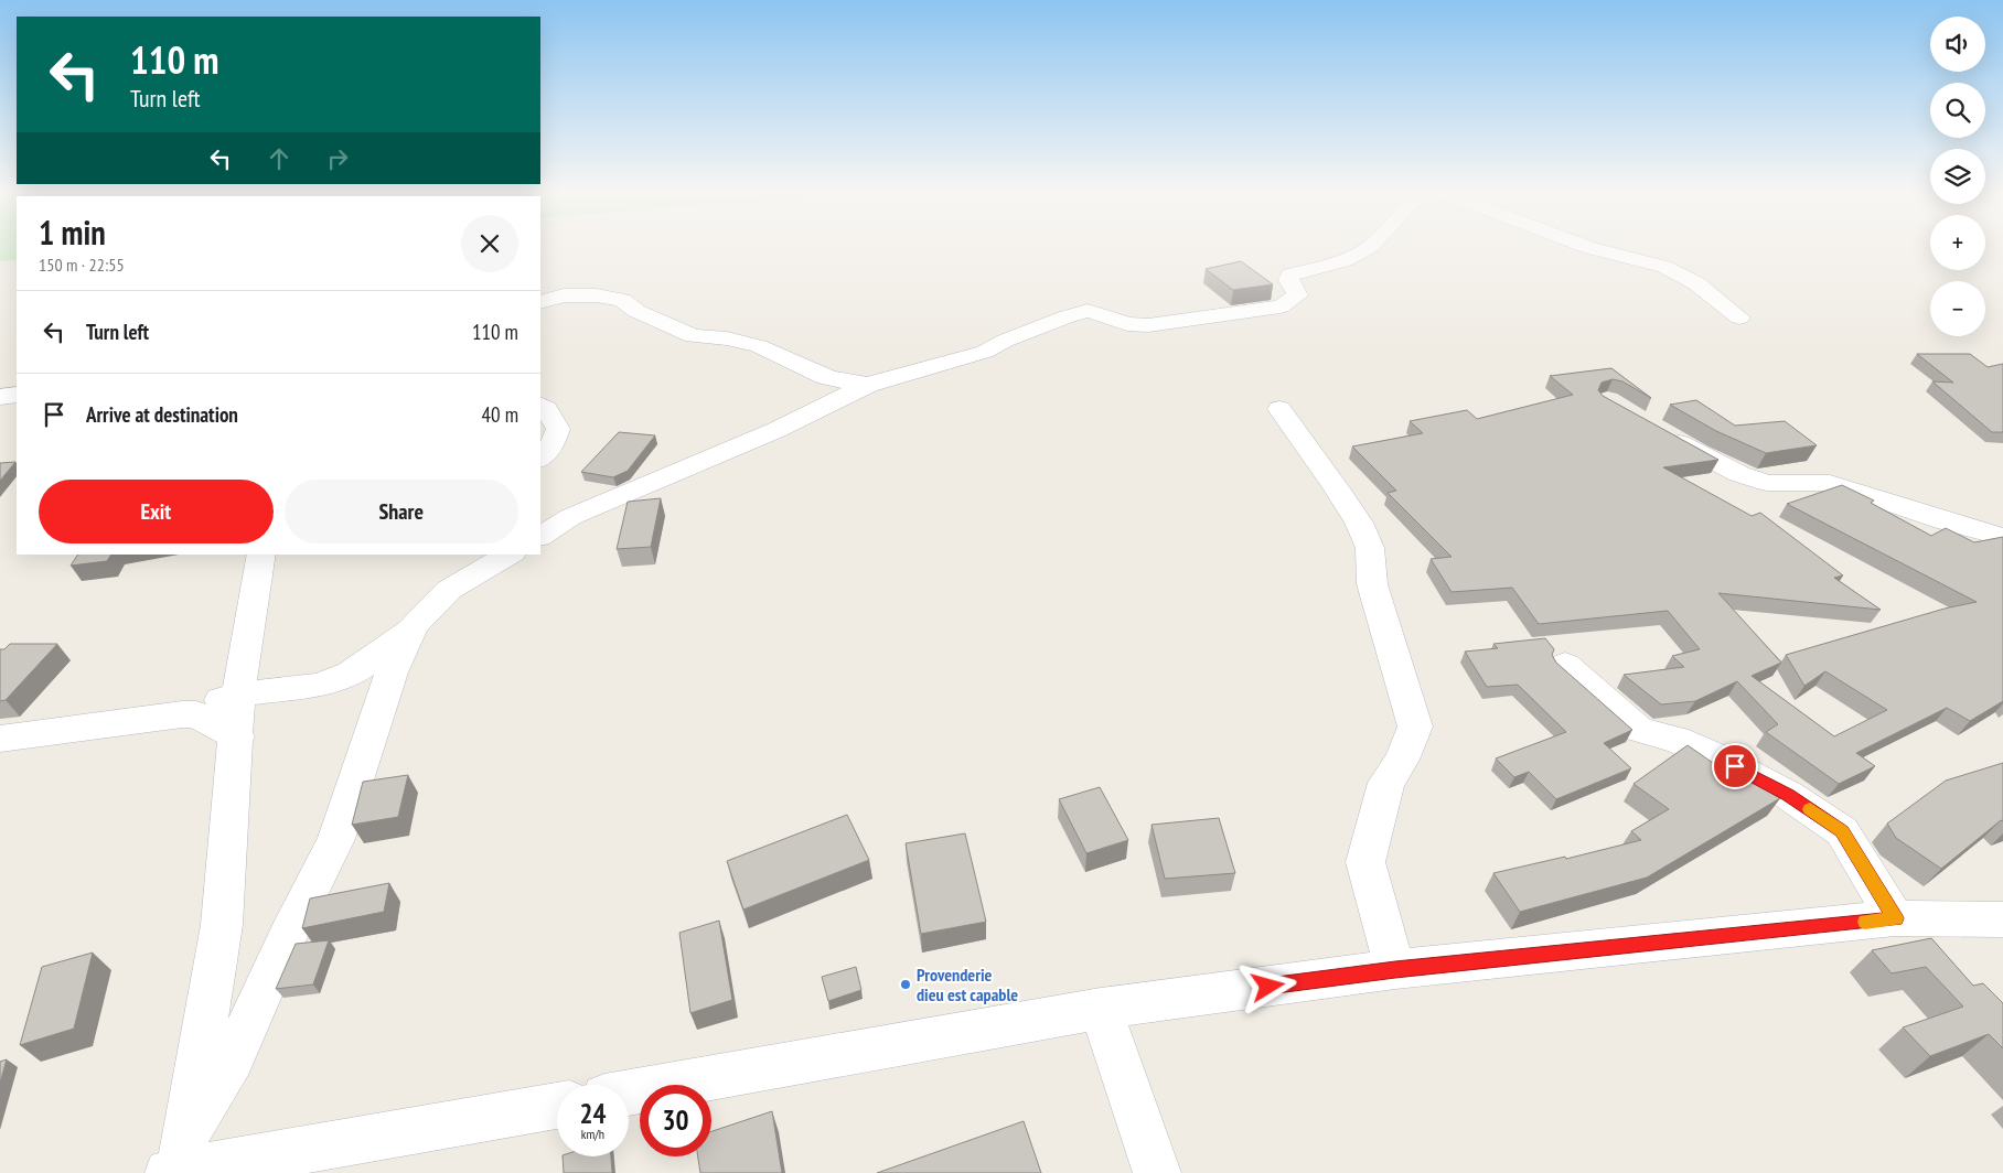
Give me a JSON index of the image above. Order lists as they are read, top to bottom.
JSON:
{
  "places": ["Provenderie dieu est capable"],
  "page": {
    "map_buttons": ["+", "−"],
    "turn": ["110 m", "Turn left"],
    "heading": ["1 min", "150 m · 22:55"],
    "list": [
      {
        "name": "Turn left",
        "value": "110 m"
      },
      {
        "name": "Arrive at destination",
        "value": "40 m"
      }
    ],
    "buttons": ["Exit", "Share"],
    "speed": "24 km/h",
    "limit": "30"
  }
}
